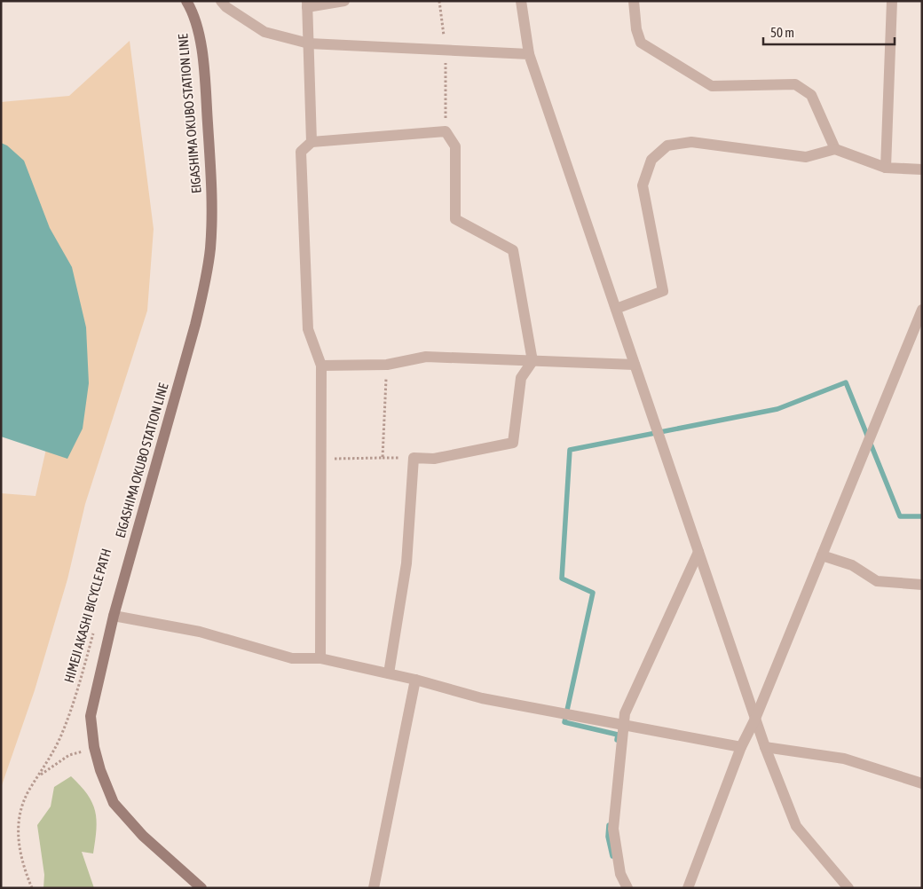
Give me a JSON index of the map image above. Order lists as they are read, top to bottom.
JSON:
{
  "streets": {
    "main road": ["EIGASHIMA OKUBO STATION LINE"],
    "path": ["HIMEJI AKASHI BICYCLE PATH"]
  },
  "scale_bar": "50 m"
}
